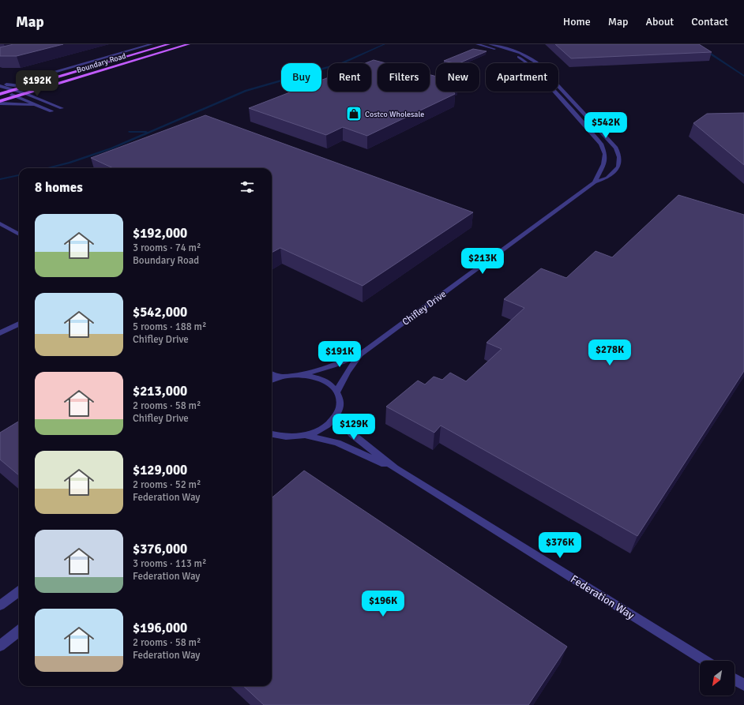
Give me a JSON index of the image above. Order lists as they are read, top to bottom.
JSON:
{
  "streets": {
    "main road": ["Boundary Road"],
    "street": ["Chifley Drive", "Federation Way"]
  },
  "places": {
    "shop": ["Costco Wholesale"]
  },
  "north": "bottom left",
  "page": {
    "header": "Map",
    "nav": [
      "Home",
      "Map",
      "About",
      "Contact"
    ],
    "chip": [
      "Buy",
      "Rent",
      "Filters",
      "New",
      "Apartment"
    ],
    "price": [
      "$192K",
      "$542K",
      "$213K",
      "$278K",
      "$191K",
      "$129K",
      "$376K",
      "$196K"
    ],
    "heading": "8 homes",
    "list": [
      {
        "name": "$192,000",
        "note": "3 rooms · 74 m² · Boundary Road"
      },
      {
        "name": "$542,000",
        "note": "5 rooms · 188 m² · Chifley Drive"
      },
      {
        "name": "$213,000",
        "note": "2 rooms · 58 m² · Chifley Drive"
      },
      {
        "name": "$129,000",
        "note": "2 rooms · 52 m² · Federation Way"
      },
      {
        "name": "$376,000",
        "note": "3 rooms · 113 m² · Federation Way"
      },
      {
        "name": "$196,000",
        "note": "2 rooms · 58 m² · Federation Way"
      }
    ]
  }
}
